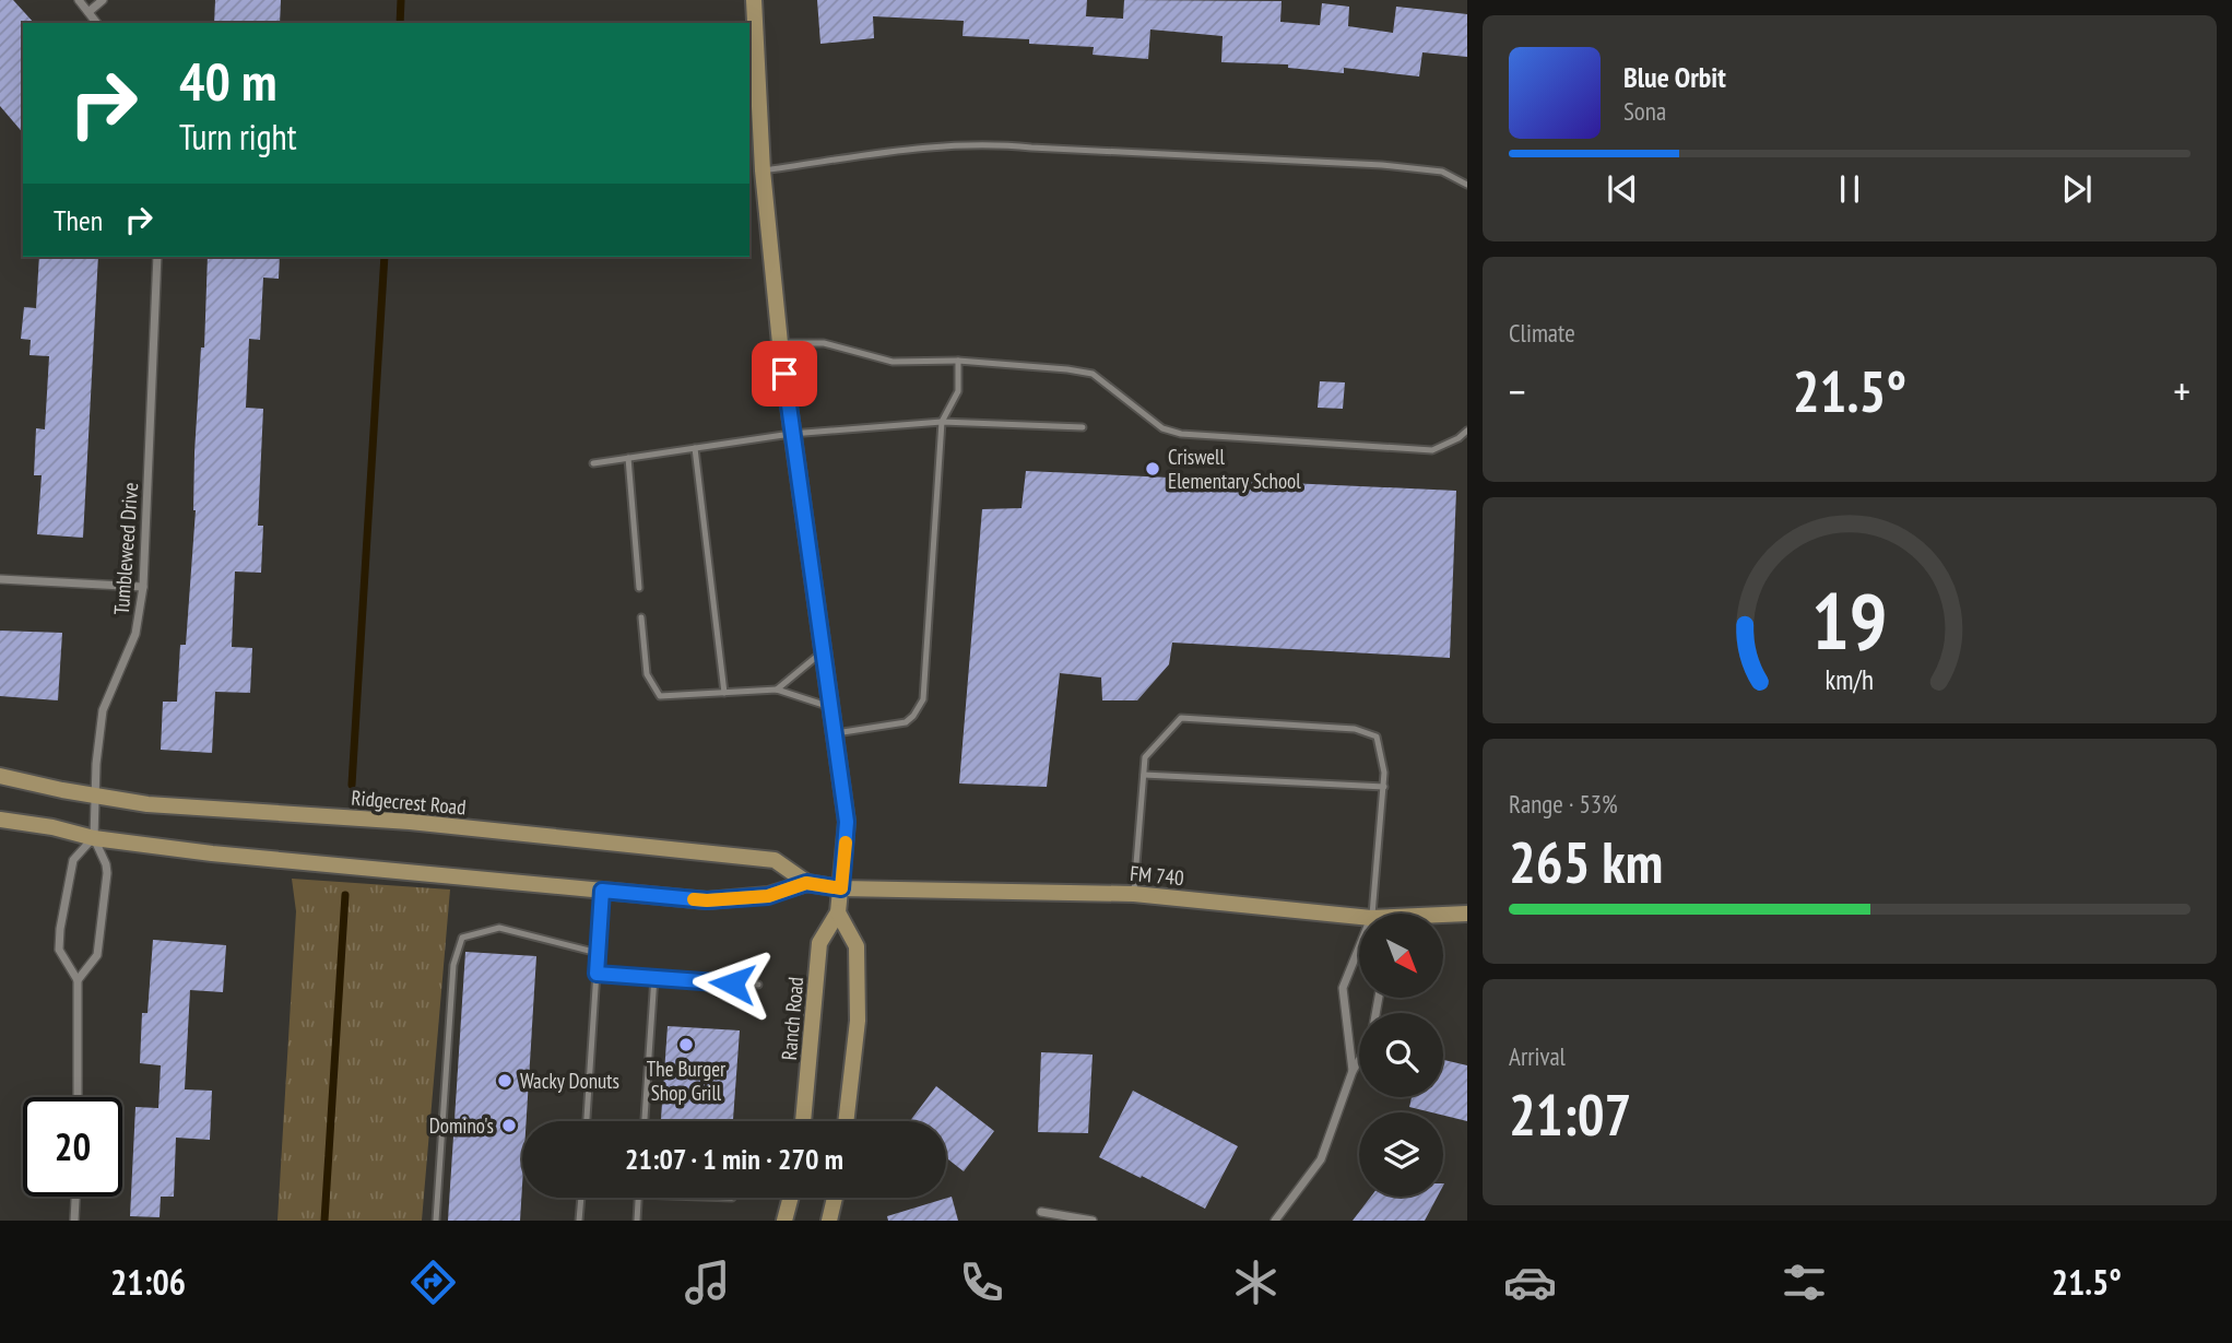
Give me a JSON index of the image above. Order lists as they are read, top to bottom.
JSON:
{
  "streets": {
    "main road": ["Ridgecrest Road", "FM 740", "Ranch Road"],
    "street": ["Tumbleweed Drive"]
  },
  "crossings": [
    ["Tumbleweed Drive", "Ridgecrest Road"],
    ["Ridgecrest Road", "FM 740"],
    ["Ridgecrest Road", "Ranch Road"],
    ["FM 740", "Ranch Road"]
  ],
  "places": [
    "Criswell Elementary School",
    "The Burger Shop Grill",
    "Wacky Donuts",
    "Domino's"
  ],
  "north": "bottom right",
  "page": {
    "turn": ["40 m", "Turn right"],
    "song": ["Blue Orbit", "Sona"],
    "then": "Then",
    "tile": [
      "Climate",
      ["Range · 53%", "265 km"],
      ["Arrival", "21:07"]
    ],
    "heat": ["−", "21.5°", "+"],
    "limit": "20",
    "trip": "21:07 · 1 min · 270 m",
    "tabs": ["21:06", "21.5°"],
    "gauge": ["19", "km/h"]
  }
}
